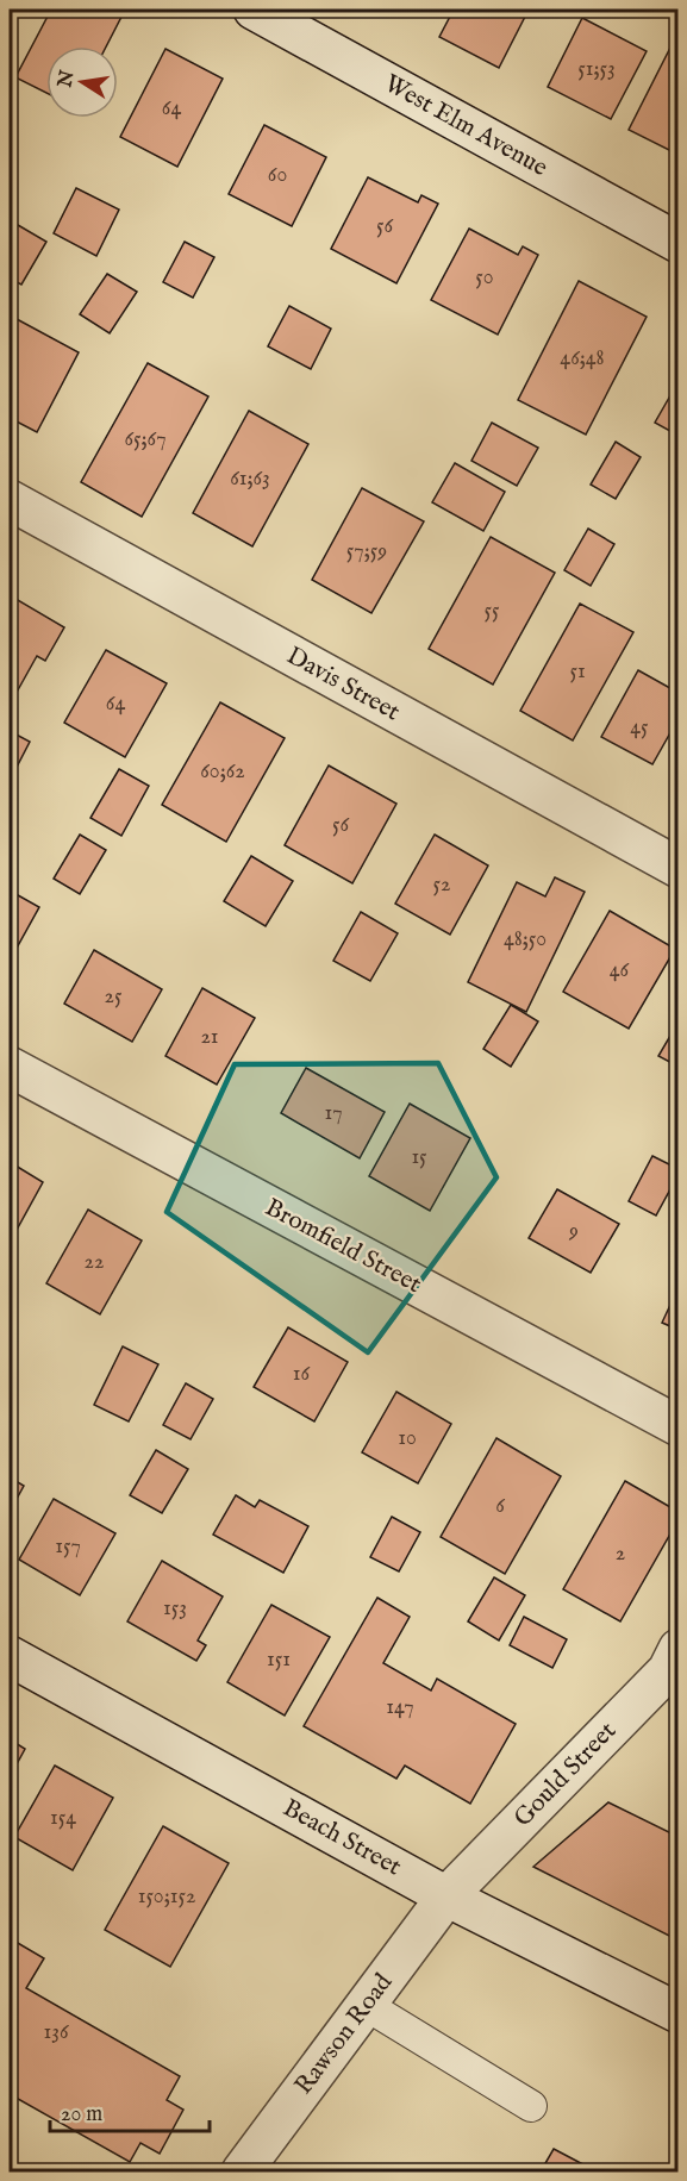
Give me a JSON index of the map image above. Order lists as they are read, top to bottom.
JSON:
{
  "streets": {
    "street": [
      "West Elm Avenue",
      "Davis Street",
      "Bromfield Street",
      "Gould Street",
      "Beach Street",
      "Rawson Road"
    ]
  },
  "crossings": [
    ["Gould Street", "Beach Street"],
    ["Gould Street", "Rawson Road"],
    ["Beach Street", "Rawson Road"]
  ],
  "house_numbers": [
    "51;53",
    "64",
    "60",
    "56",
    "50",
    "46;48",
    "65;67",
    "61;63",
    "57;59",
    "55",
    "51",
    "64",
    "45",
    "60;62",
    "56",
    "52",
    "48;50",
    "46",
    "25",
    "21",
    "17",
    "15",
    "9",
    "22",
    "16",
    "10",
    "6",
    "157",
    "2",
    "153",
    "151",
    "147",
    "154",
    "150;152",
    "136"
  ],
  "scale_bar": "20 m",
  "north": "left"
}
